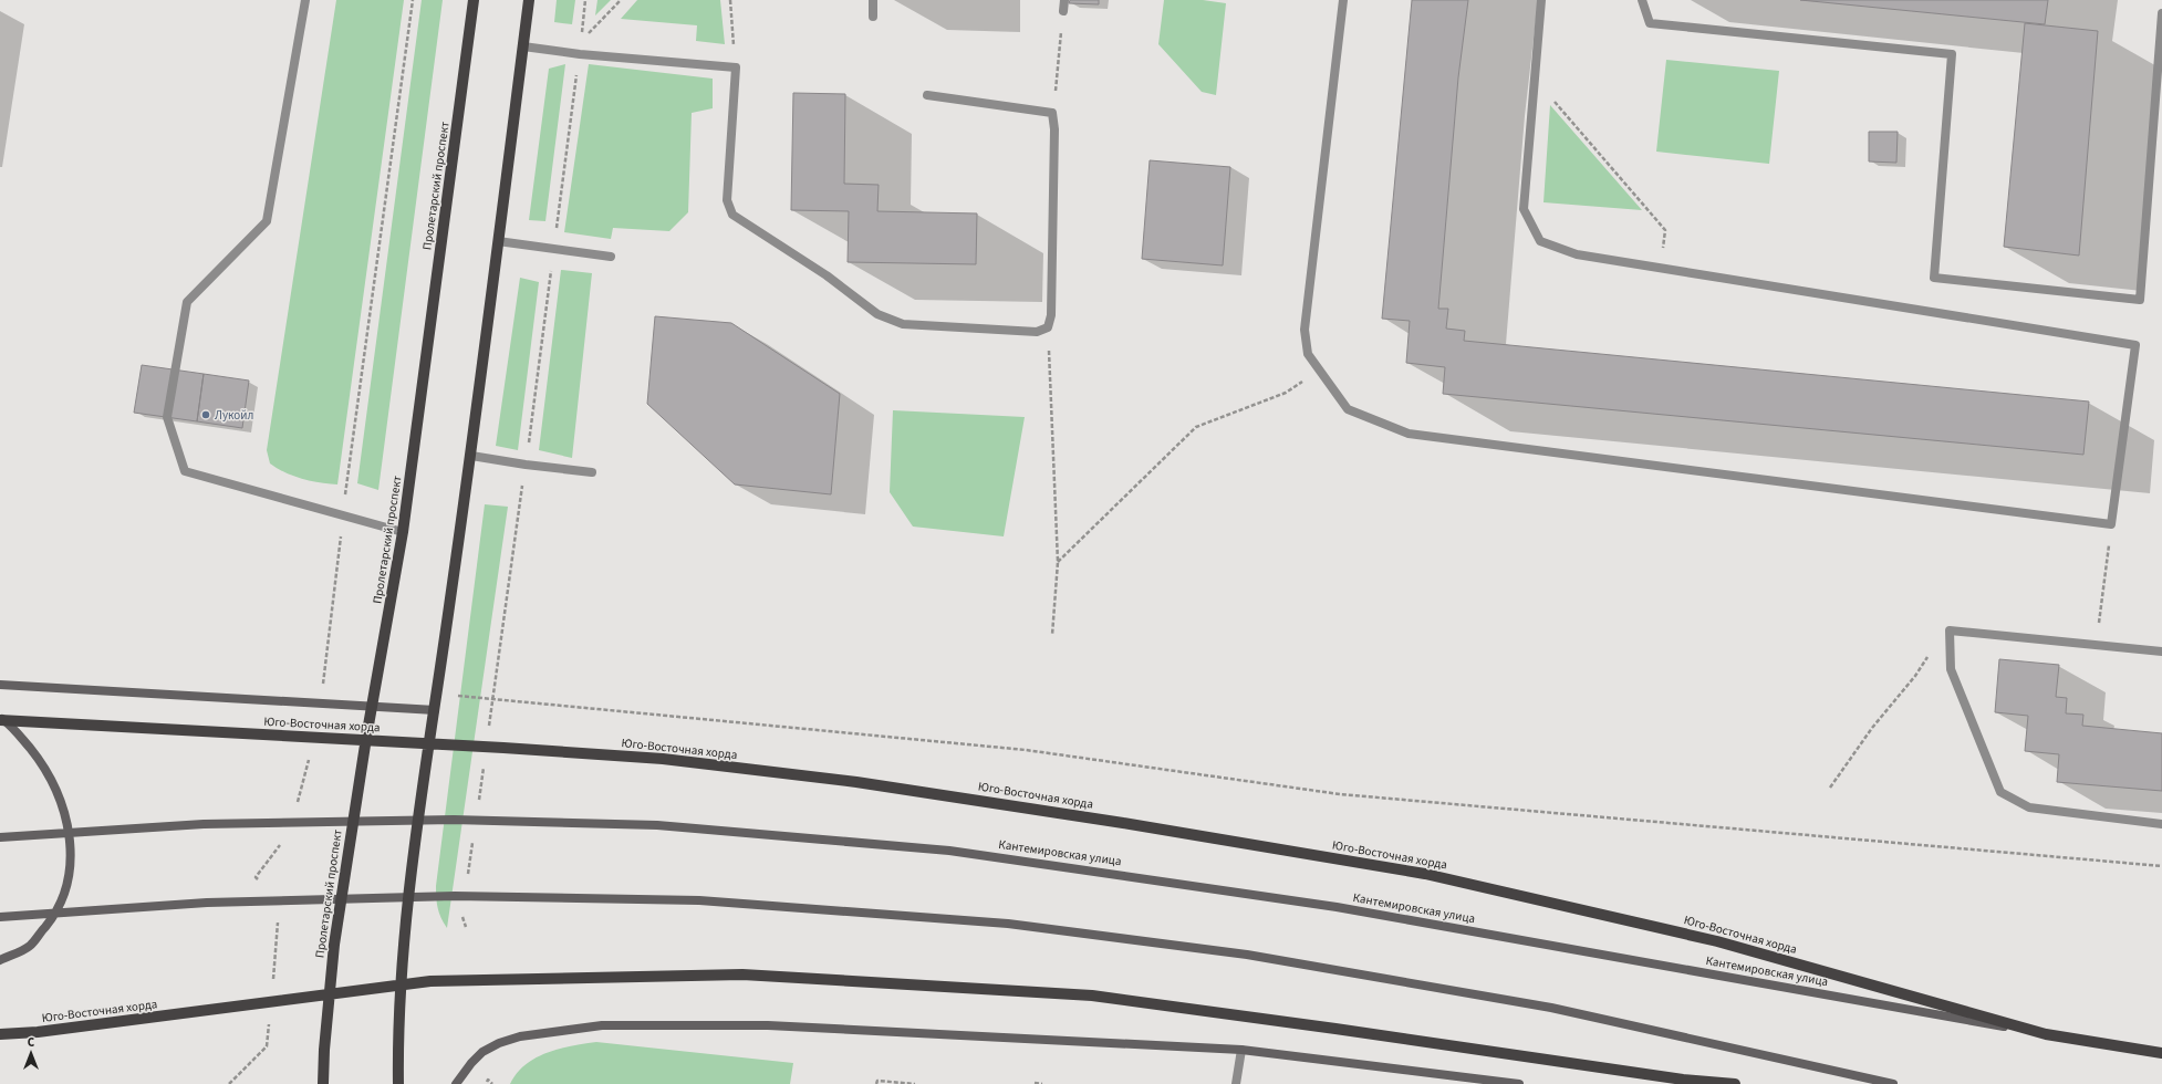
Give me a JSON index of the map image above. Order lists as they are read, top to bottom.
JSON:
{
  "streets": {
    "main road": ["Пролетарский проспект", "Юго-Восточная хорда", "Кантемировская улица"]
  },
  "crossings": [
    ["Юго-Восточная хорда", "Кантемировская улица"]
  ],
  "places": ["Лукойл"],
  "north": "top"
}
